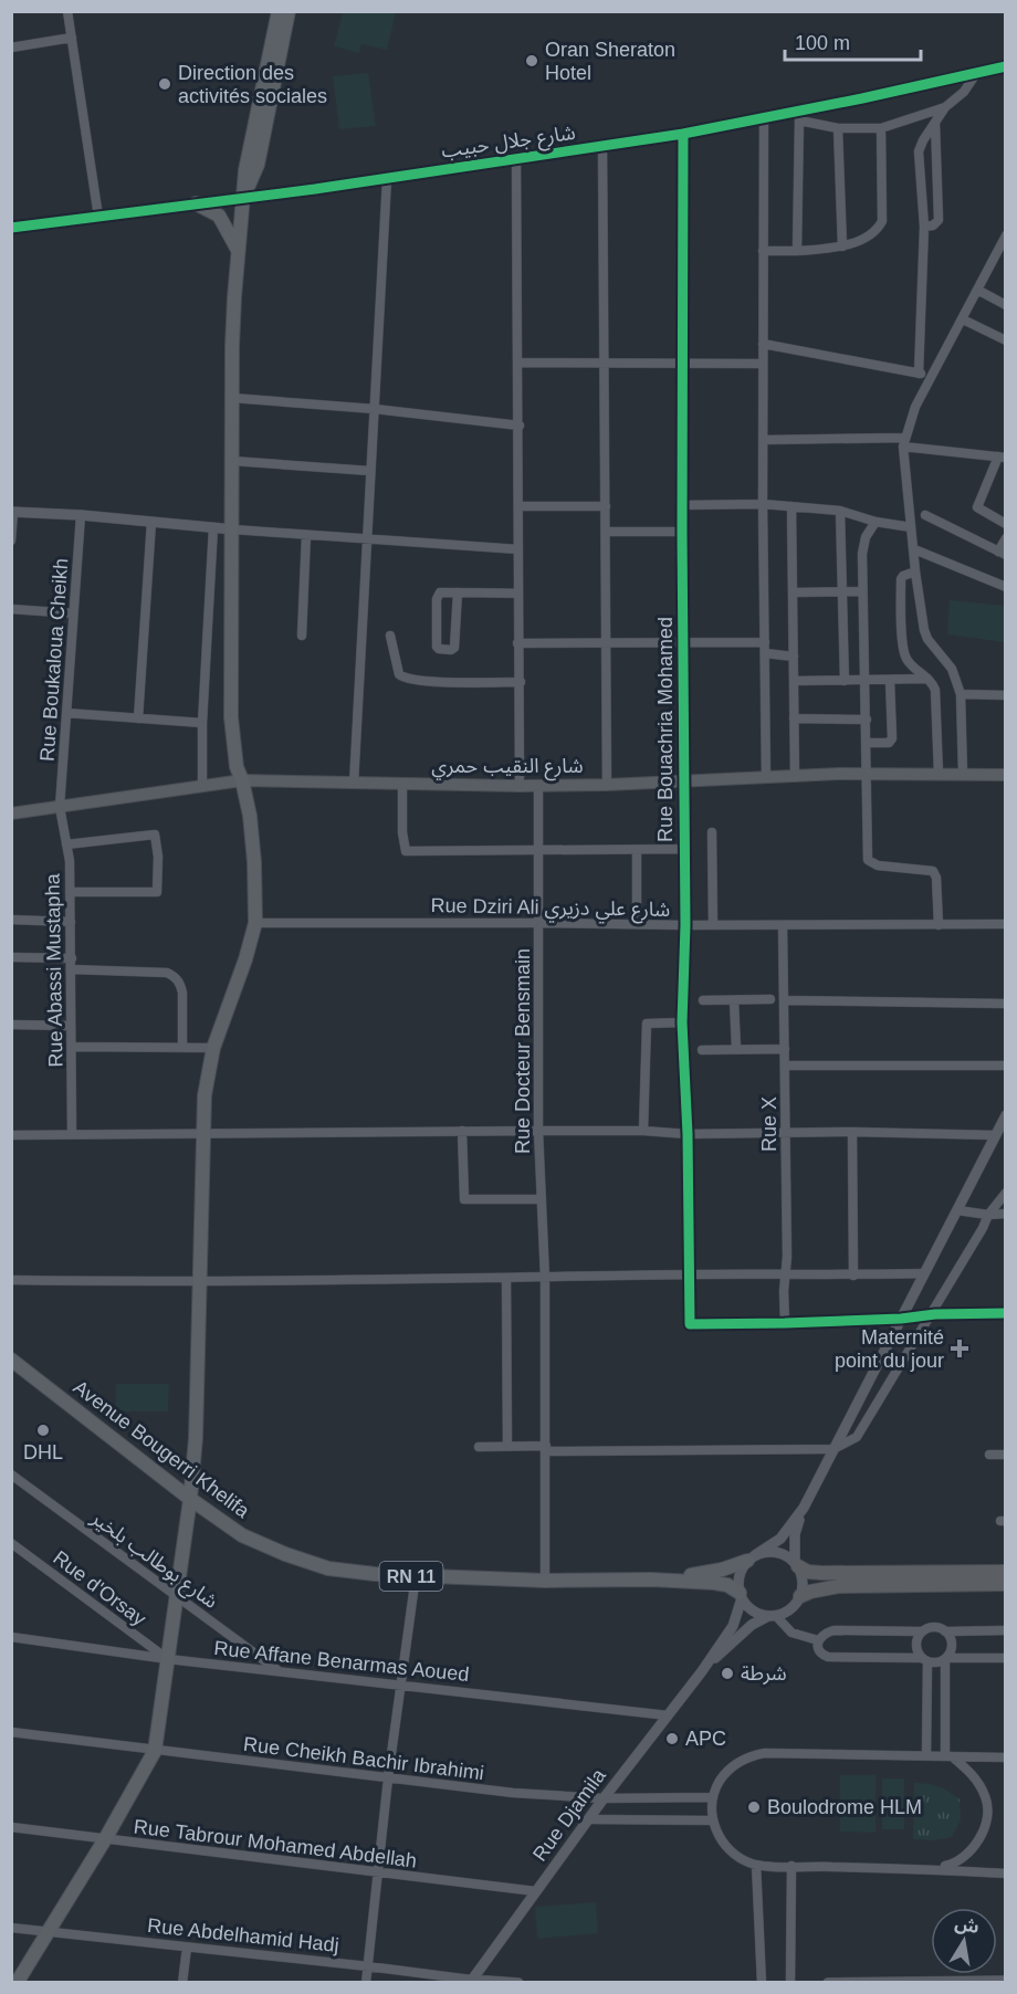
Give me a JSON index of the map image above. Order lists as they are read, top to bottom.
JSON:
{
  "streets": {
    "main road": ["شارع النقيب حمري", "Avenue Bougerri Khelifa", "RN 11"],
    "street": [
      "شارع جلال حبيب",
      "Rue Boukaloua Cheikh",
      "Rue Bouachria Mohamed",
      "Rue Dziri Ali شارع علي دزيري",
      "Rue Abassi Mustapha",
      "Rue Docteur Bensmain",
      "Rue X",
      "شارع بوطالب بلخير",
      "Rue d'Orsay",
      "Rue Affane Benarmas Aoued",
      "Rue Cheikh Bachir Ibrahimi",
      "Rue Djamila",
      "Rue Tabrour Mohamed Abdellah",
      "Rue Abdelhamid Hadj"
    ]
  },
  "crossings": [
    ["شارع جلال حبيب", "Rue Bouachria Mohamed"],
    ["Rue Boukaloua Cheikh", "شارع النقيب حمري"],
    ["Rue Boukaloua Cheikh", "Rue Abassi Mustapha"],
    ["Rue Bouachria Mohamed", "شارع النقيب حمري"],
    ["Rue Bouachria Mohamed", "Rue Dziri Ali شارع علي دزيري"],
    ["Rue Bouachria Mohamed", "Rue X"],
    ["شارع النقيب حمري", "Rue Abassi Mustapha"],
    ["شارع النقيب حمري", "Rue Docteur Bensmain"],
    ["Rue Dziri Ali شارع علي دزيري", "Rue Docteur Bensmain"],
    ["Rue Dziri Ali شارع علي دزيري", "Rue X"],
    ["Rue Docteur Bensmain", "Avenue Bougerri Khelifa"],
    ["شارع بوطالب بلخير", "Rue Affane Benarmas Aoued"],
    ["Rue d'Orsay", "Rue Affane Benarmas Aoued"],
    ["Rue Affane Benarmas Aoued", "Rue Djamila"],
    ["Rue Cheikh Bachir Ibrahimi", "Rue Djamila"],
    ["Rue Djamila", "Rue Tabrour Mohamed Abdellah"],
    ["Rue Djamila", "Rue Abdelhamid Hadj"]
  ],
  "places": {
    "other": [
      "Oran Sheraton Hotel",
      "Direction des activités sociales",
      "DHL",
      "شرطة",
      "APC",
      "Boulodrome HLM"
    ],
    "health": ["Maternité point du jour"]
  },
  "scale_bar": "100 m",
  "north": "top"
}
